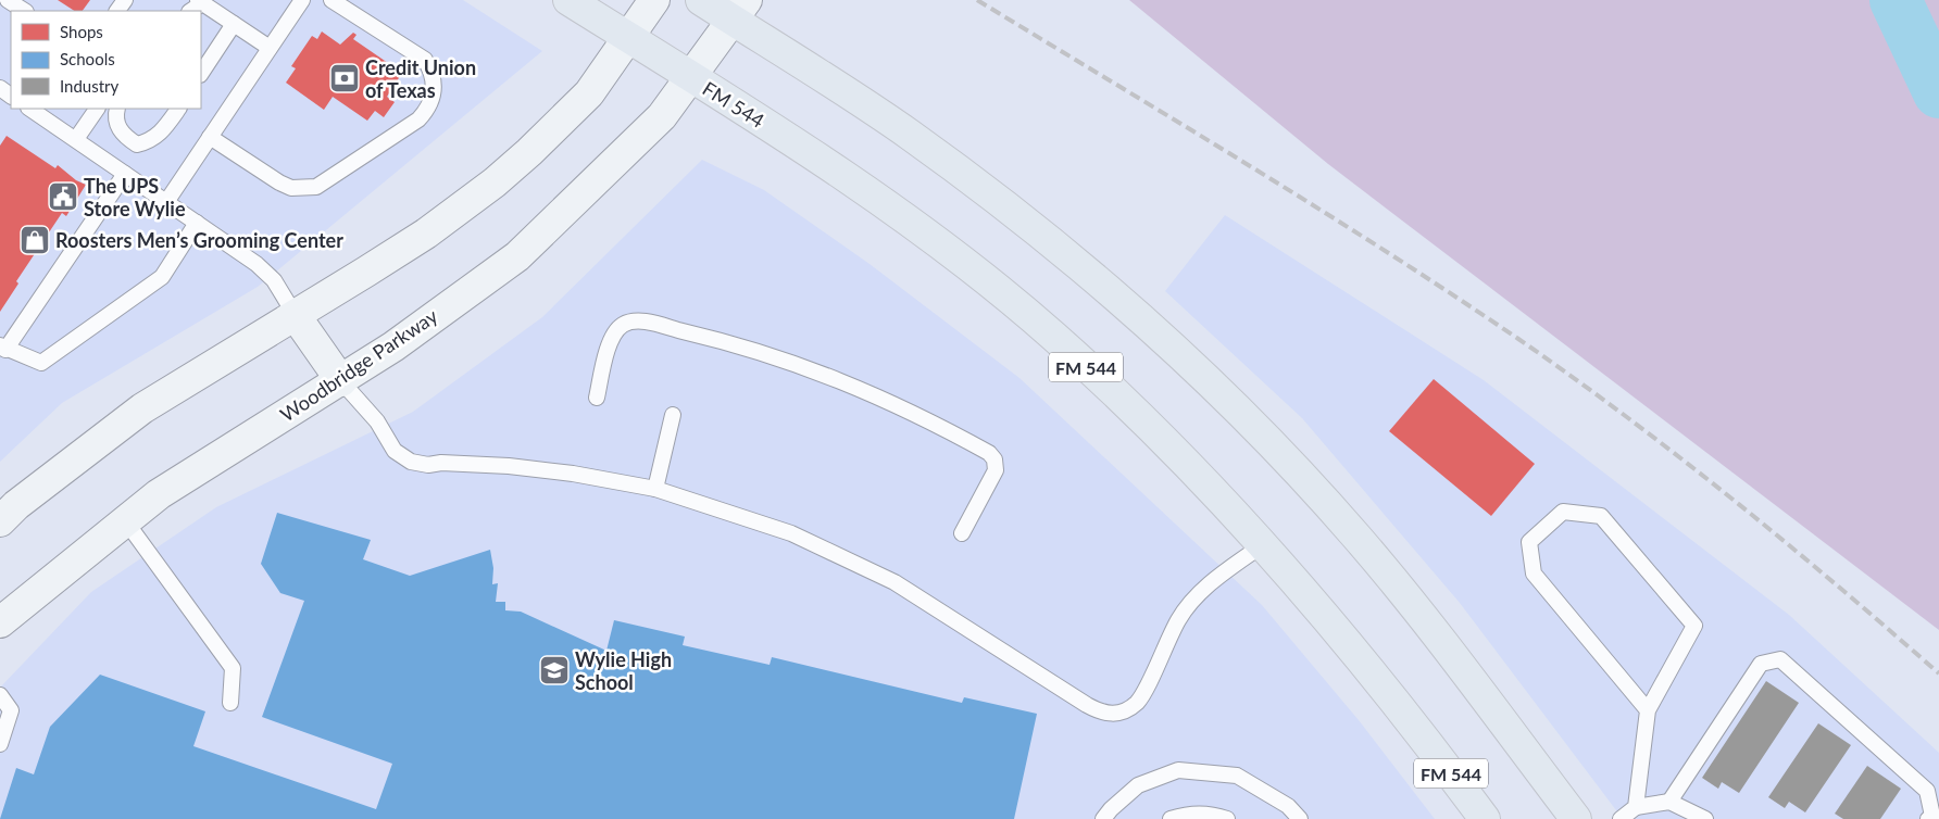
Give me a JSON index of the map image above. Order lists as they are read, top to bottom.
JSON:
{
  "streets": {
    "main road": ["FM 544", "Woodbridge Parkway"]
  },
  "crossings": [
    ["FM 544", "Woodbridge Parkway"]
  ],
  "places": {
    "bank": ["Credit Union of Texas"],
    "public building": ["The UPS Store Wylie"],
    "shop": ["Roosters Men’s Grooming Center"],
    "school or university": ["Wylie High School"]
  },
  "legend": ["Shops", "Schools", "Industry"]
}
